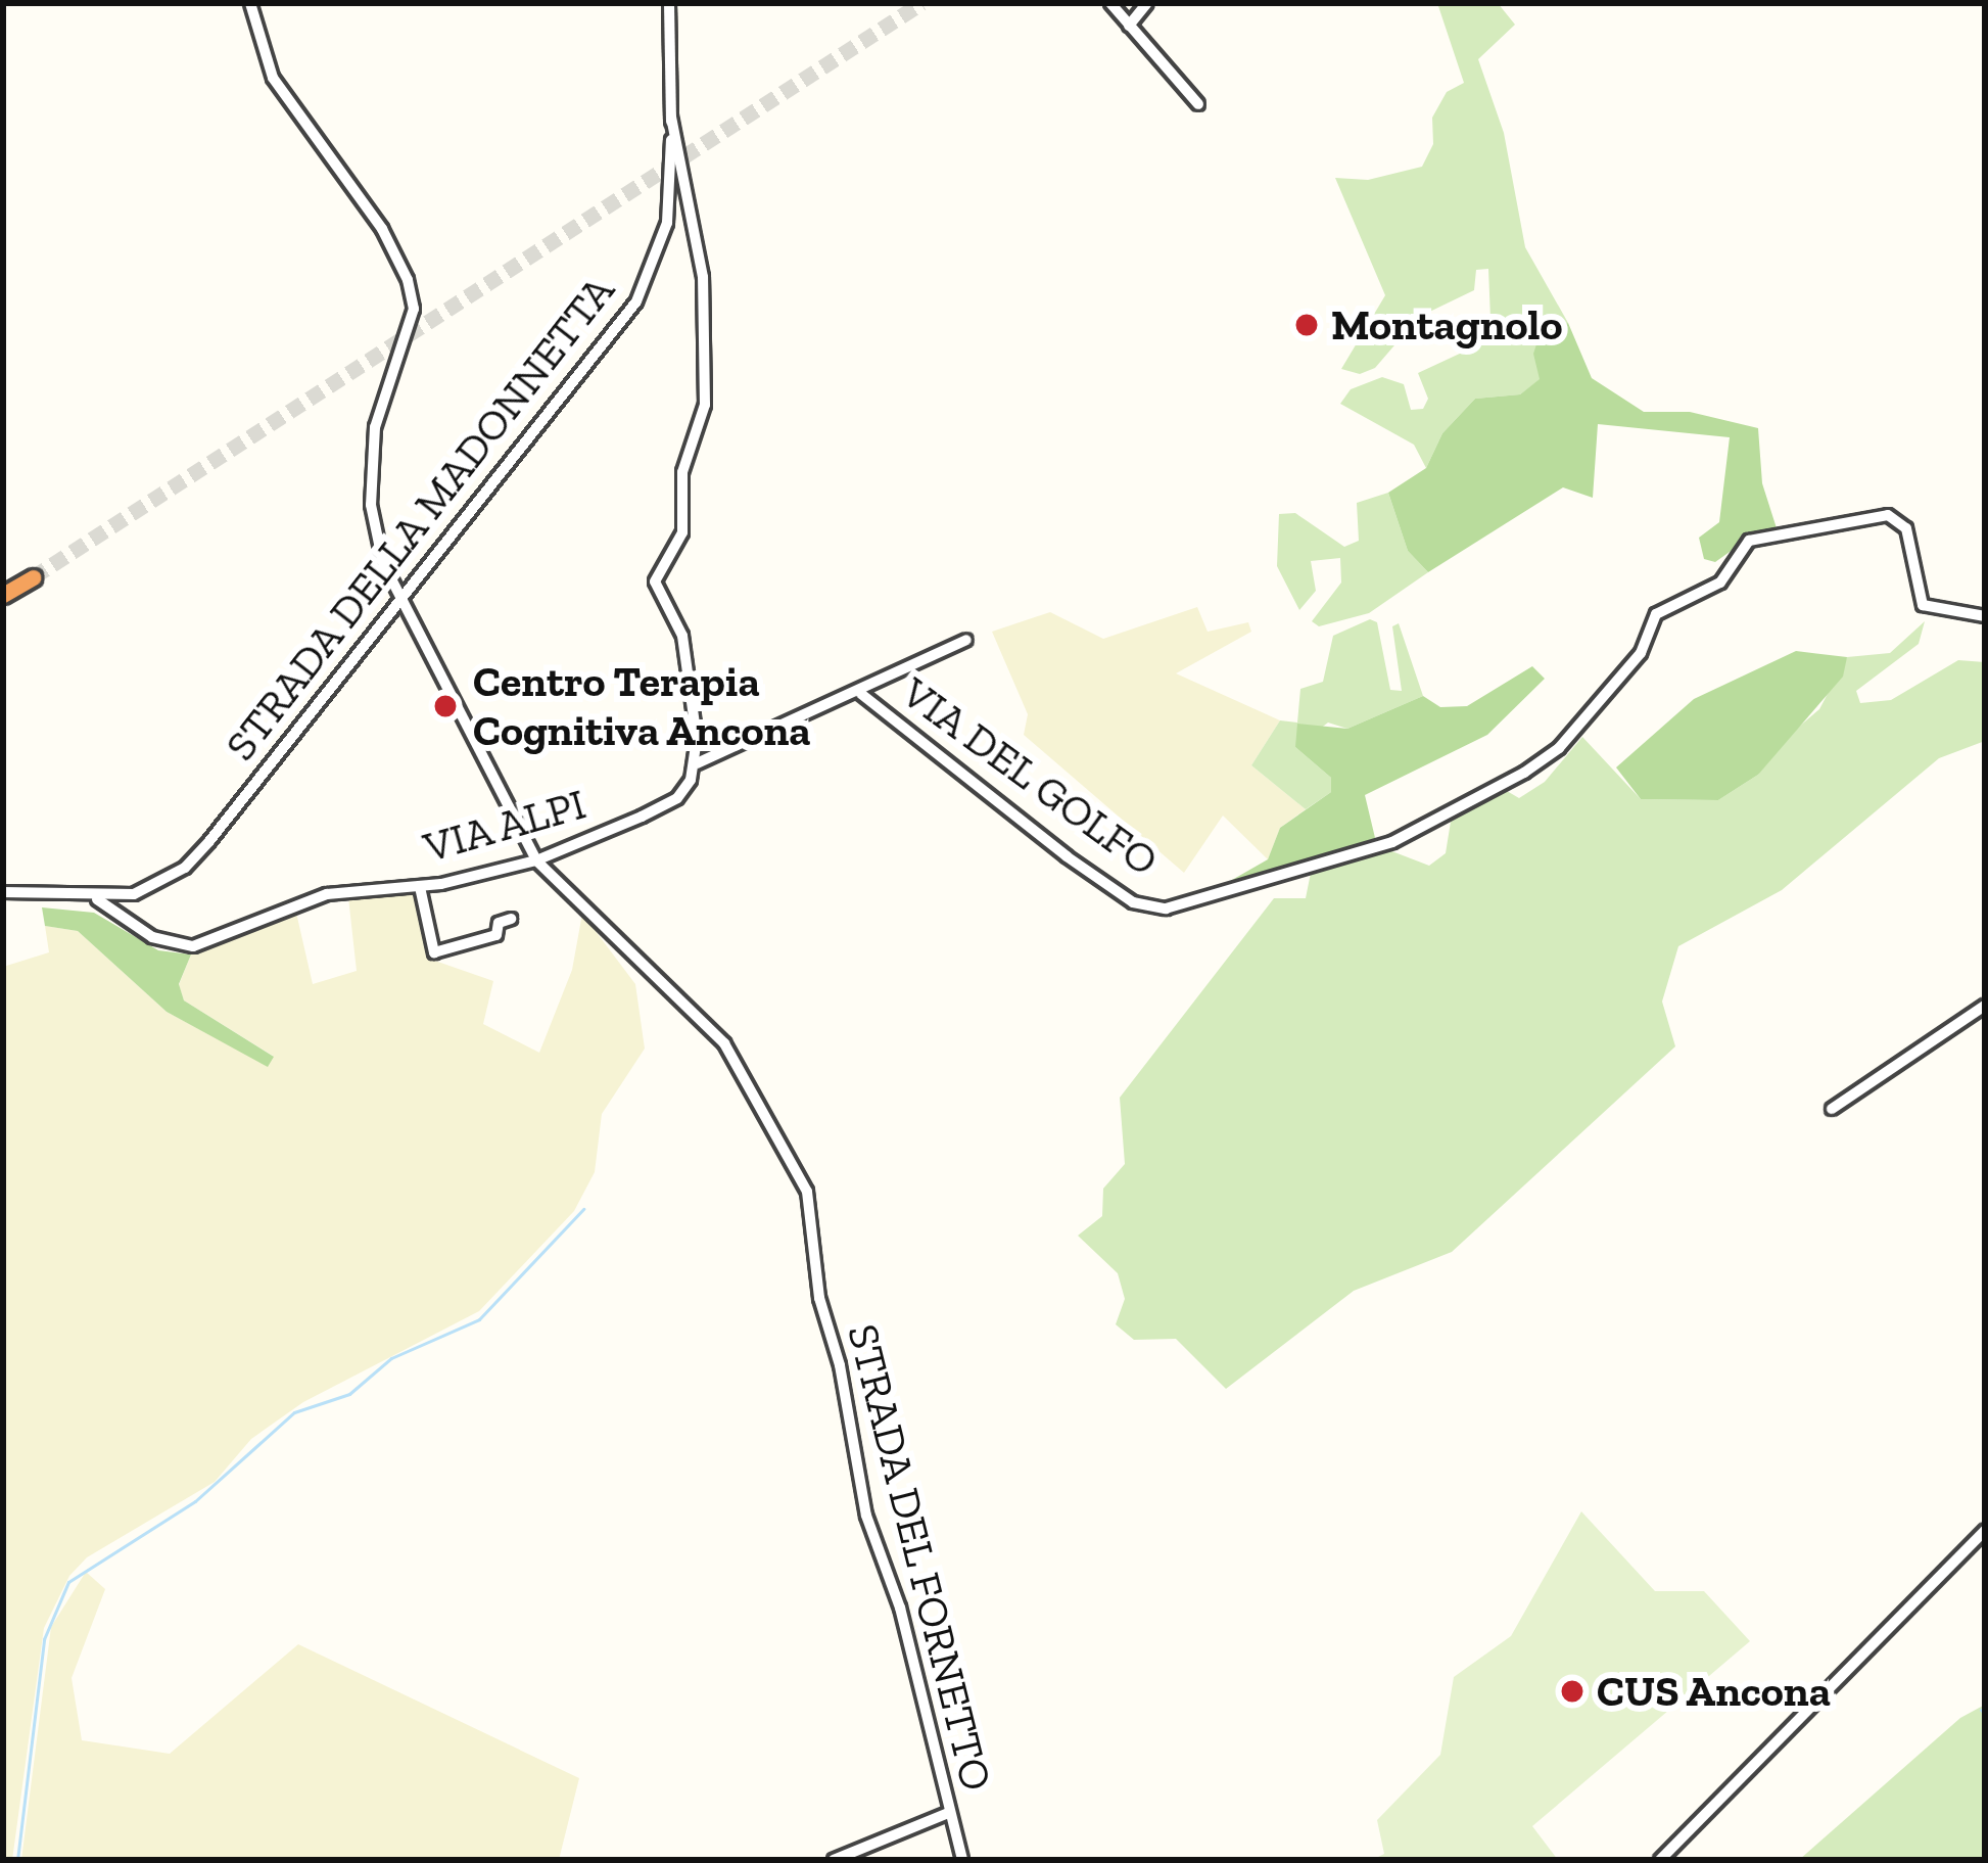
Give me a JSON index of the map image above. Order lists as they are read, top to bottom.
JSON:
{
  "streets": {
    "street": [
      "STRADA DELLA MADONNETTA",
      "VIA DEL GOLFO",
      "VIA ALPI",
      "STRADA DEL FORNETTO"
    ]
  },
  "crossings": [
    ["STRADA DELLA MADONNETTA", "VIA ALPI"],
    ["STRADA DELLA MADONNETTA", "STRADA DEL FORNETTO"],
    ["VIA DEL GOLFO", "VIA ALPI"],
    ["VIA ALPI", "STRADA DEL FORNETTO"]
  ],
  "places": ["Montagnolo", "Centro Terapia Cognitiva Ancona", "CUS Ancona"]
}
